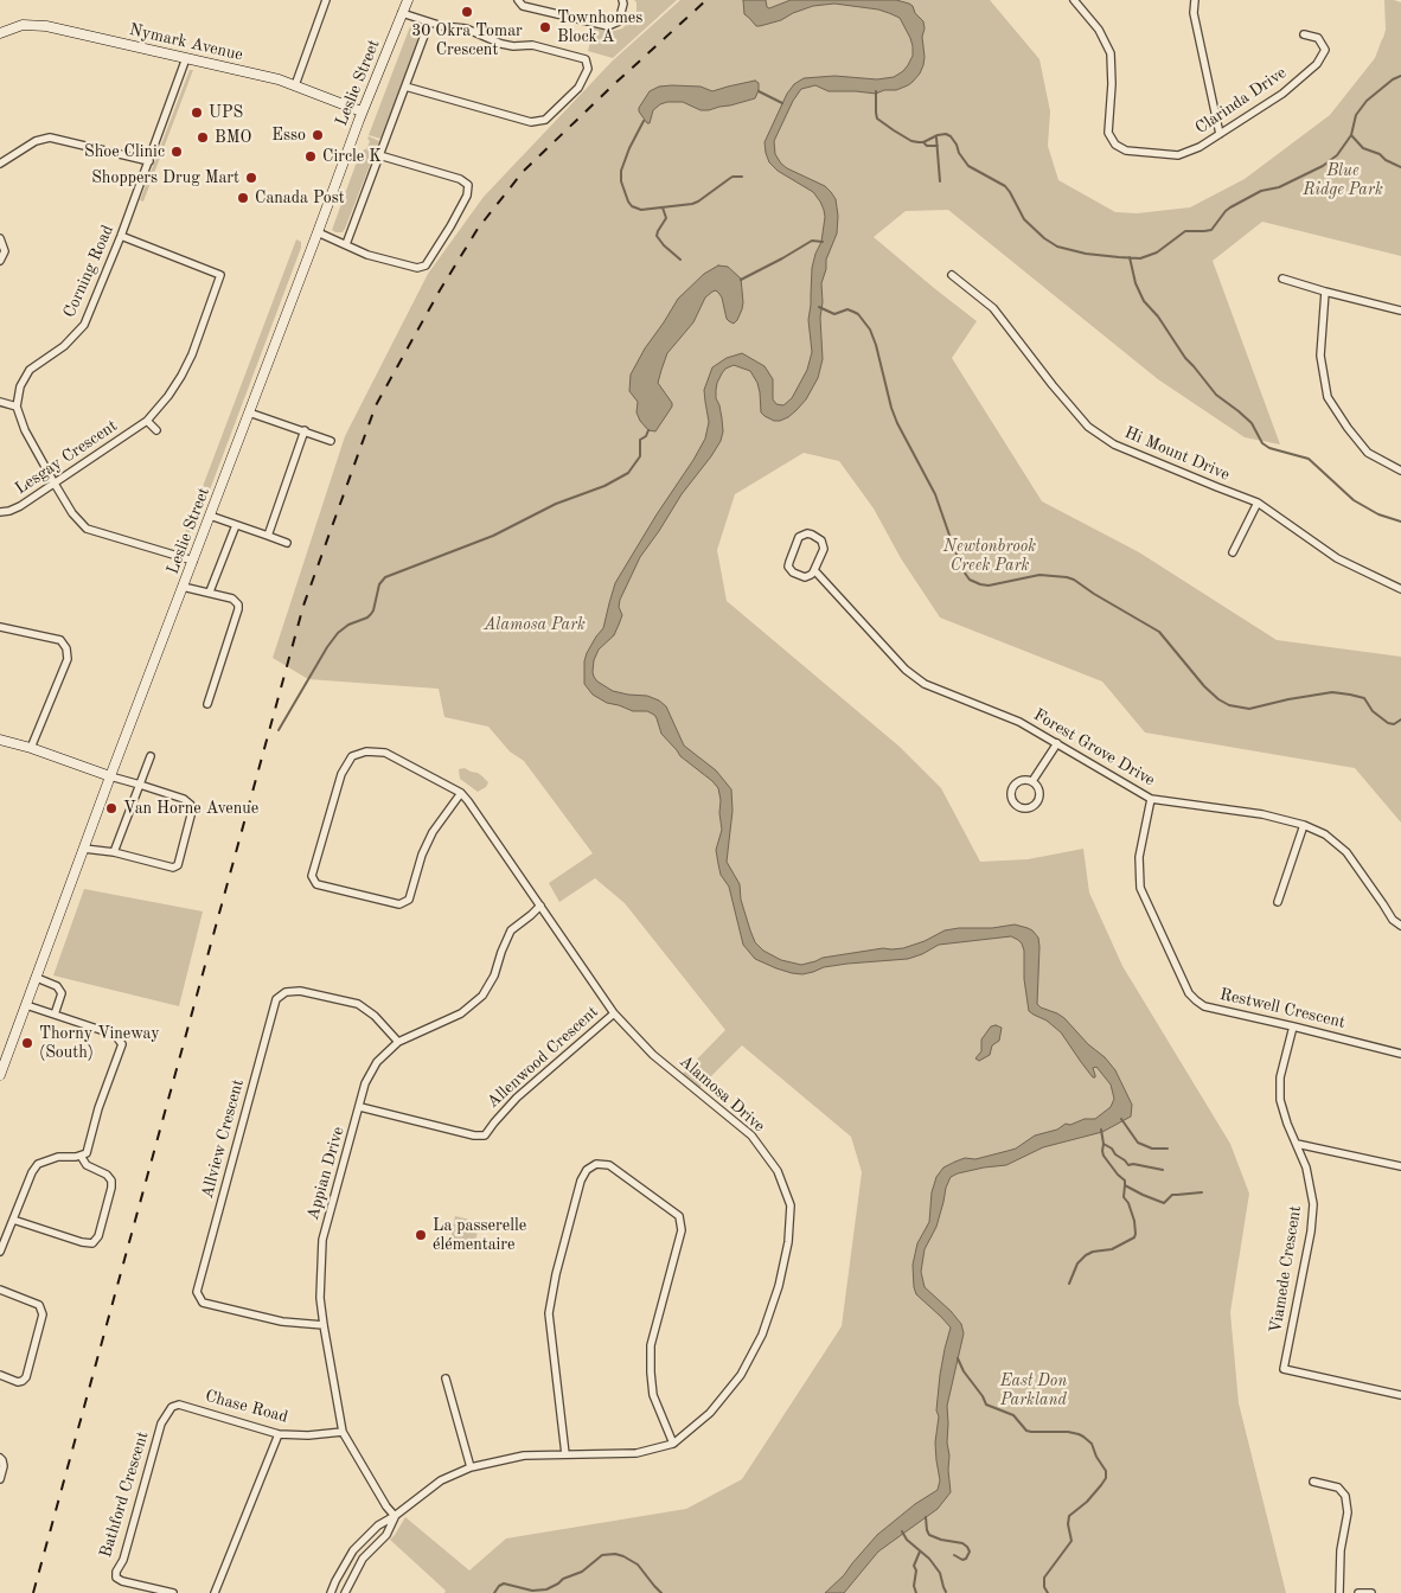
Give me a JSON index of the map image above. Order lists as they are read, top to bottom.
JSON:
{
  "streets": {
    "main road": ["Nymark Avenue", "Leslie Street"],
    "street": [
      "Clarinda Drive",
      "Corning Road",
      "Hi Mount Drive",
      "Lesgay Crescent",
      "Forest Grove Drive",
      "Restwell Crescent",
      "Allenwood Crescent",
      "Alamosa Drive",
      "Allview Crescent",
      "Appian Drive",
      "Viamede Crescent",
      "Chase Road",
      "Bathford Crescent"
    ]
  },
  "crossings": [
    ["Nymark Avenue", "Leslie Street"],
    ["Nymark Avenue", "Corning Road"],
    ["Corning Road", "Lesgay Crescent"],
    ["Forest Grove Drive", "Restwell Crescent"],
    ["Restwell Crescent", "Viamede Crescent"],
    ["Allenwood Crescent", "Alamosa Drive"],
    ["Allenwood Crescent", "Appian Drive"],
    ["Alamosa Drive", "Appian Drive"],
    ["Allview Crescent", "Appian Drive"],
    ["Appian Drive", "Chase Road"],
    ["Chase Road", "Bathford Crescent"]
  ],
  "parks": [
    "Blue Ridge Park",
    "Newtonbrook Creek Park",
    "Alamosa Park",
    "East Don Parkland"
  ],
  "places": [
    "30 Okra Tomar Crescent",
    "Townhomes Block A",
    "UPS",
    "Esso",
    "BMO",
    "Shoe Clinic",
    "Circle K",
    "Shoppers Drug Mart",
    "Canada Post",
    "Van Horne Avenue",
    "Thorny Vineway (South)",
    "La passerelle élémentaire"
  ]
}
